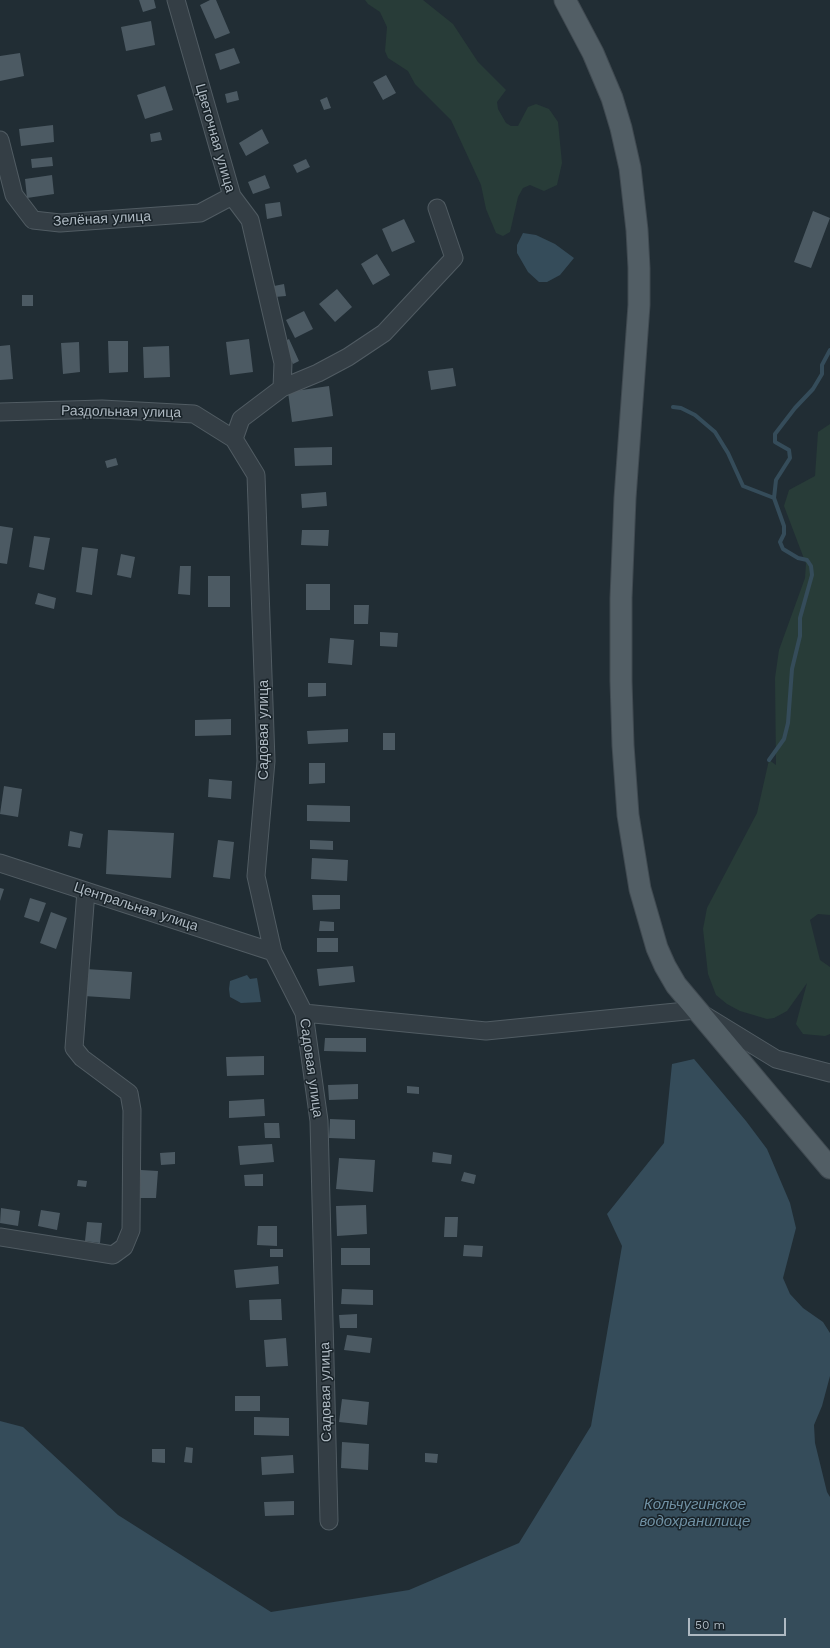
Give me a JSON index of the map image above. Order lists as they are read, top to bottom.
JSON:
{
  "streets": {
    "street": [
      "Цветочная улица",
      "Зелёная улица",
      "Раздольная улица",
      "Садовая улица",
      "Центральная улица"
    ]
  },
  "crossings": [
    ["Цветочная улица", "Зелёная улица"],
    ["Раздольная улица", "Садовая улица"],
    ["Садовая улица", "Центральная улица"]
  ],
  "water": ["Кольчугинское водохранилище"],
  "scale_bar": "50 m"
}
